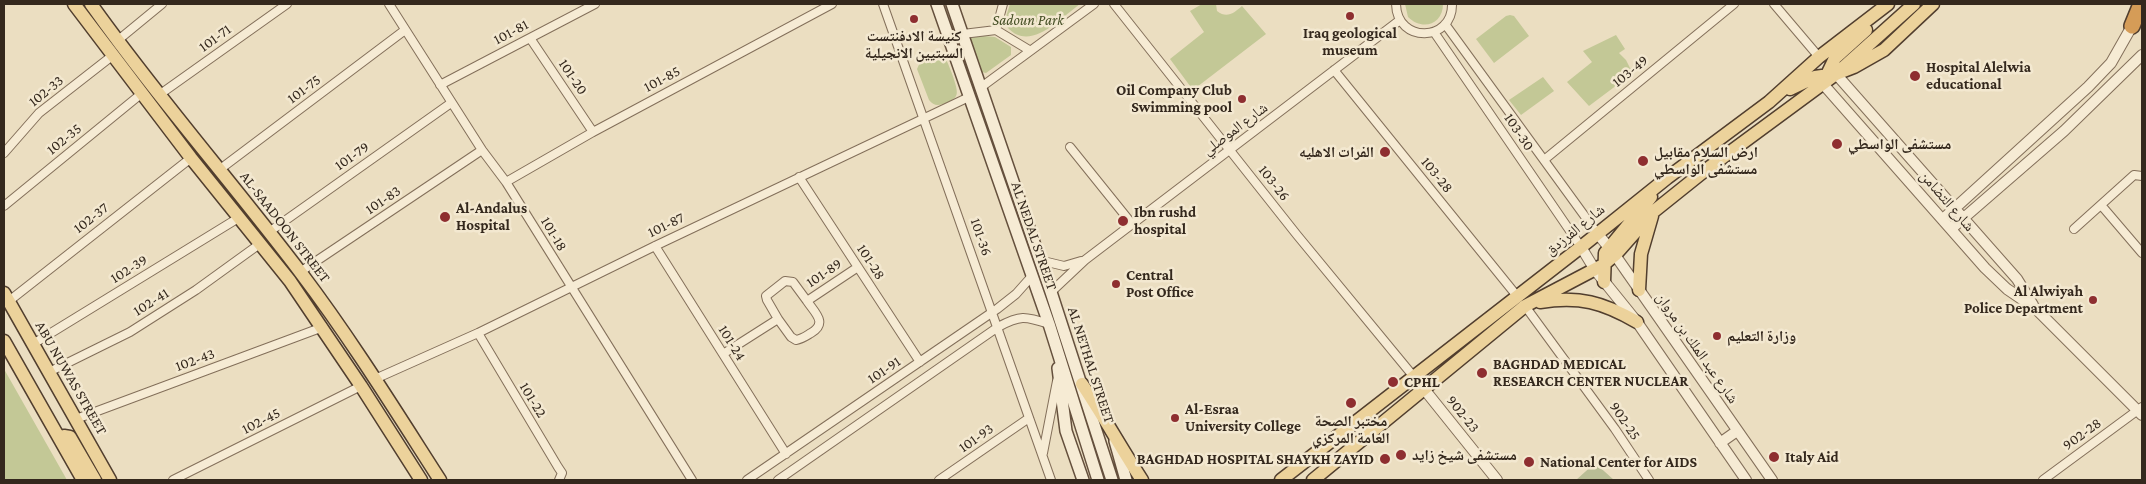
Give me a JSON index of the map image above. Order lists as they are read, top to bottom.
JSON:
{
  "streets": {
    "main road": [
      "AL-SAADOON STREET",
      "شارع الفرزدق",
      "AL NEDAL STREET",
      "AL NETHAL STREET",
      "ABU NUWAS STREET"
    ],
    "street": [
      "101-81",
      "101-71",
      "103-49",
      "101-20",
      "101-85",
      "101-75",
      "102-33",
      "شارع الموصلي",
      "103-30",
      "102-35",
      "101-79",
      "103-28",
      "103-26",
      "101-83",
      "شارع التضامن",
      "102-37",
      "101-87",
      "101-18",
      "101-36",
      "101-28",
      "102-39",
      "101-89",
      "102-41",
      "101-24",
      "شارع عبد الملك بن مروان",
      "102-43",
      "101-91",
      "101-22",
      "902-23",
      "102-45",
      "902-25",
      "902-28",
      "101-93"
    ]
  },
  "crossings": [
    ["101-81", "101-20"],
    ["101-81", "101-18"],
    ["101-71", "AL-SAADOON STREET"],
    ["103-49", "103-30"],
    ["101-20", "101-85"],
    ["101-85", "101-18"],
    ["101-75", "AL-SAADOON STREET"],
    ["101-75", "101-18"],
    ["102-33", "AL-SAADOON STREET"],
    ["شارع الموصلي", "103-28"],
    ["شارع الموصلي", "103-26"],
    ["شارع الموصلي", "AL NETHAL STREET"],
    ["103-30", "شارع الفرزدق"],
    ["103-30", "شارع عبد الملك بن مروان"],
    ["102-35", "AL-SAADOON STREET"],
    ["101-79", "AL-SAADOON STREET"],
    ["101-79", "101-18"],
    ["103-28", "شارع الفرزدق"],
    ["103-28", "902-25"],
    ["103-26", "شارع الفرزدق"],
    ["101-83", "AL-SAADOON STREET"],
    ["101-83", "101-18"],
    ["شارع التضامن", "شارع الفرزدق"],
    ["شارع التضامن", "902-28"],
    ["102-37", "AL-SAADOON STREET"],
    ["102-37", "ABU NUWAS STREET"],
    ["101-87", "AL-SAADOON STREET"],
    ["101-87", "101-18"],
    ["101-87", "AL NEDAL STREET"],
    ["101-87", "101-36"],
    ["101-87", "101-28"],
    ["101-87", "101-24"],
    ["101-87", "101-22"],
    ["AL-SAADOON STREET", "102-39"],
    ["AL-SAADOON STREET", "102-41"],
    ["AL-SAADOON STREET", "102-43"],
    ["AL-SAADOON STREET", "102-45"],
    ["شارع الفرزدق", "شارع عبد الملك بن مروان"],
    ["شارع الفرزدق", "902-23"],
    ["شارع الفرزدق", "902-25"],
    ["AL NEDAL STREET", "101-91"],
    ["101-36", "101-91"],
    ["101-36", "101-93"],
    ["101-28", "101-89"],
    ["101-28", "101-91"],
    ["102-39", "ABU NUWAS STREET"],
    ["102-41", "ABU NUWAS STREET"],
    ["101-24", "101-91"],
    ["102-43", "ABU NUWAS STREET"]
  ],
  "parks": ["Sadoun Park"],
  "places": [
    "Iraq geological museum",
    "كنيسة الادفنتست السبتيين الانجيلية",
    "Hospital Alelwia educational",
    "Oil Company Club Swimming pool",
    "مستشفى الواسطي",
    "الفرات الاهليه",
    "ارض السلام مقابيل مستشفى الواسطي",
    "Al-Andalus Hospital",
    "Ibn rushd hospital",
    "Central Post Office",
    "Al Alwiyah Police Department",
    "وزارة التعليم",
    "BAGHDAD MEDICAL RESEARCH CENTER NUCLEAR",
    "CPHL",
    "مختبر الصحة العامة المركزي",
    "Al-Esraa University College",
    "مستشفى شيخ زايد",
    "Italy Aid",
    "BAGHDAD HOSPITAL SHAYKH ZAYID",
    "National Center for AIDS"
  ]
}
